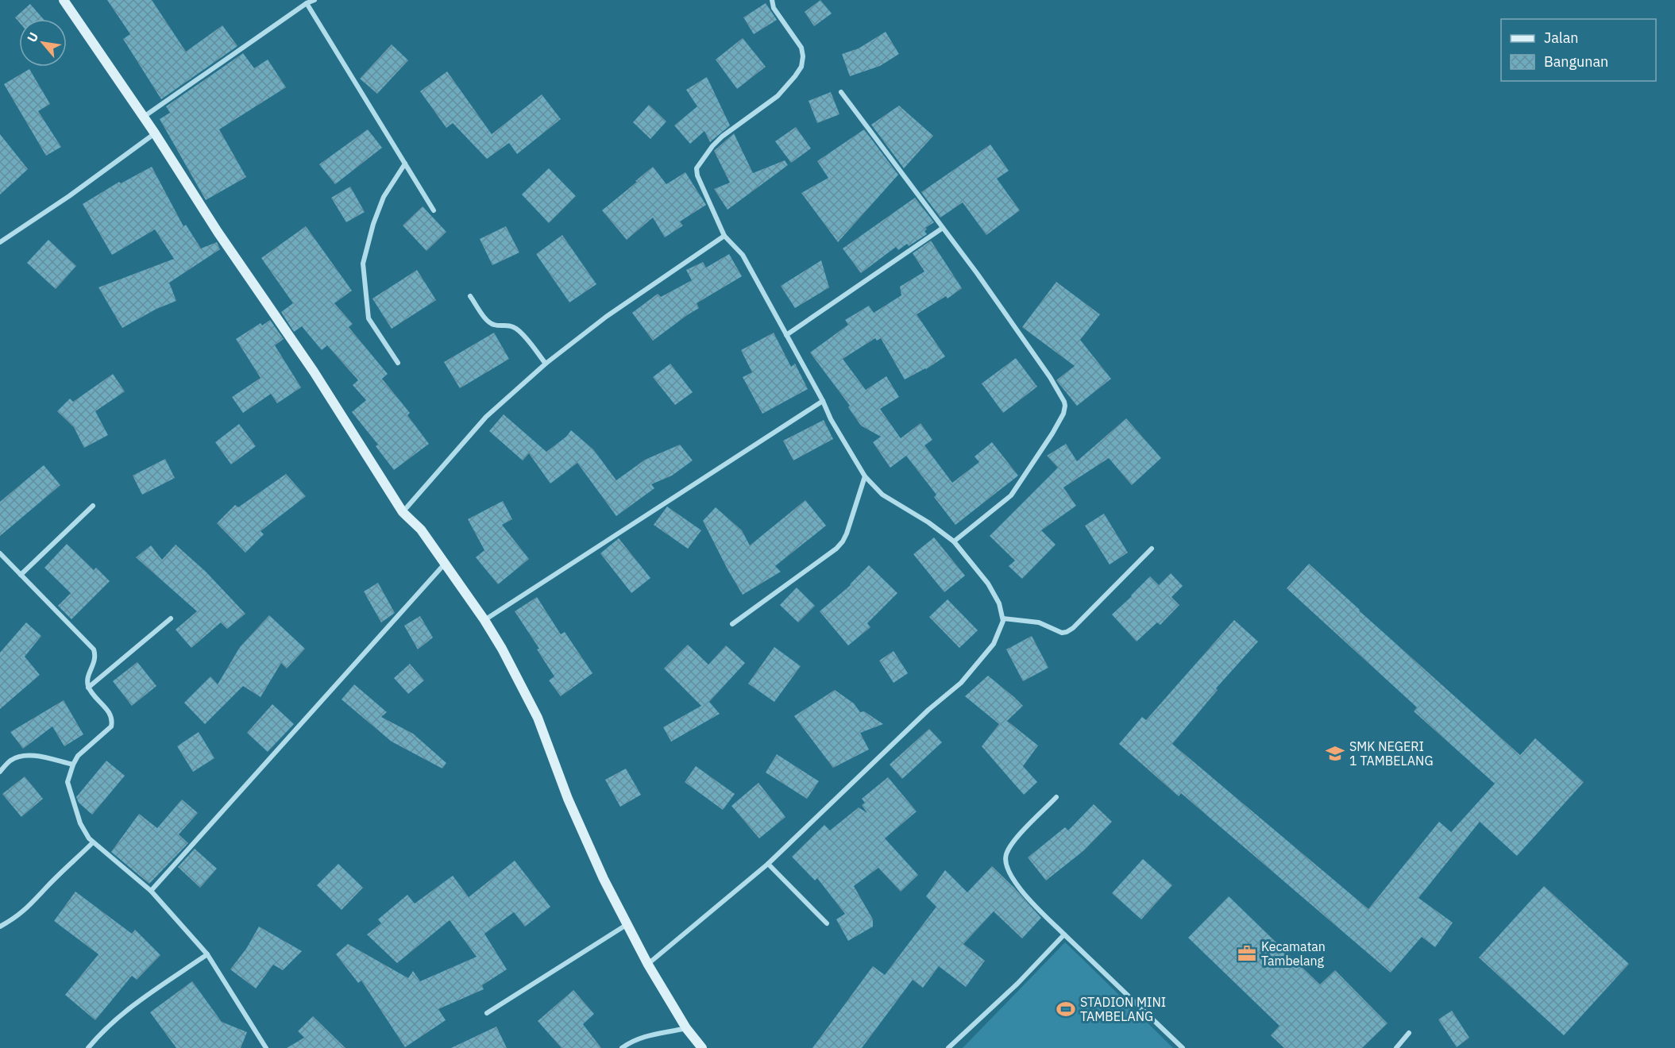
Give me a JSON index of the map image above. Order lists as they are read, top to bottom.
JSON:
{
  "places": {
    "school or university": ["SMK NEGERI 1 TAMBELANG"],
    "office": ["Kecamatan Tambelang"],
    "sports": ["STADION MINI TAMBELANG"]
  },
  "legend": ["Jalan", "Bangunan"],
  "north": "top left"
}
